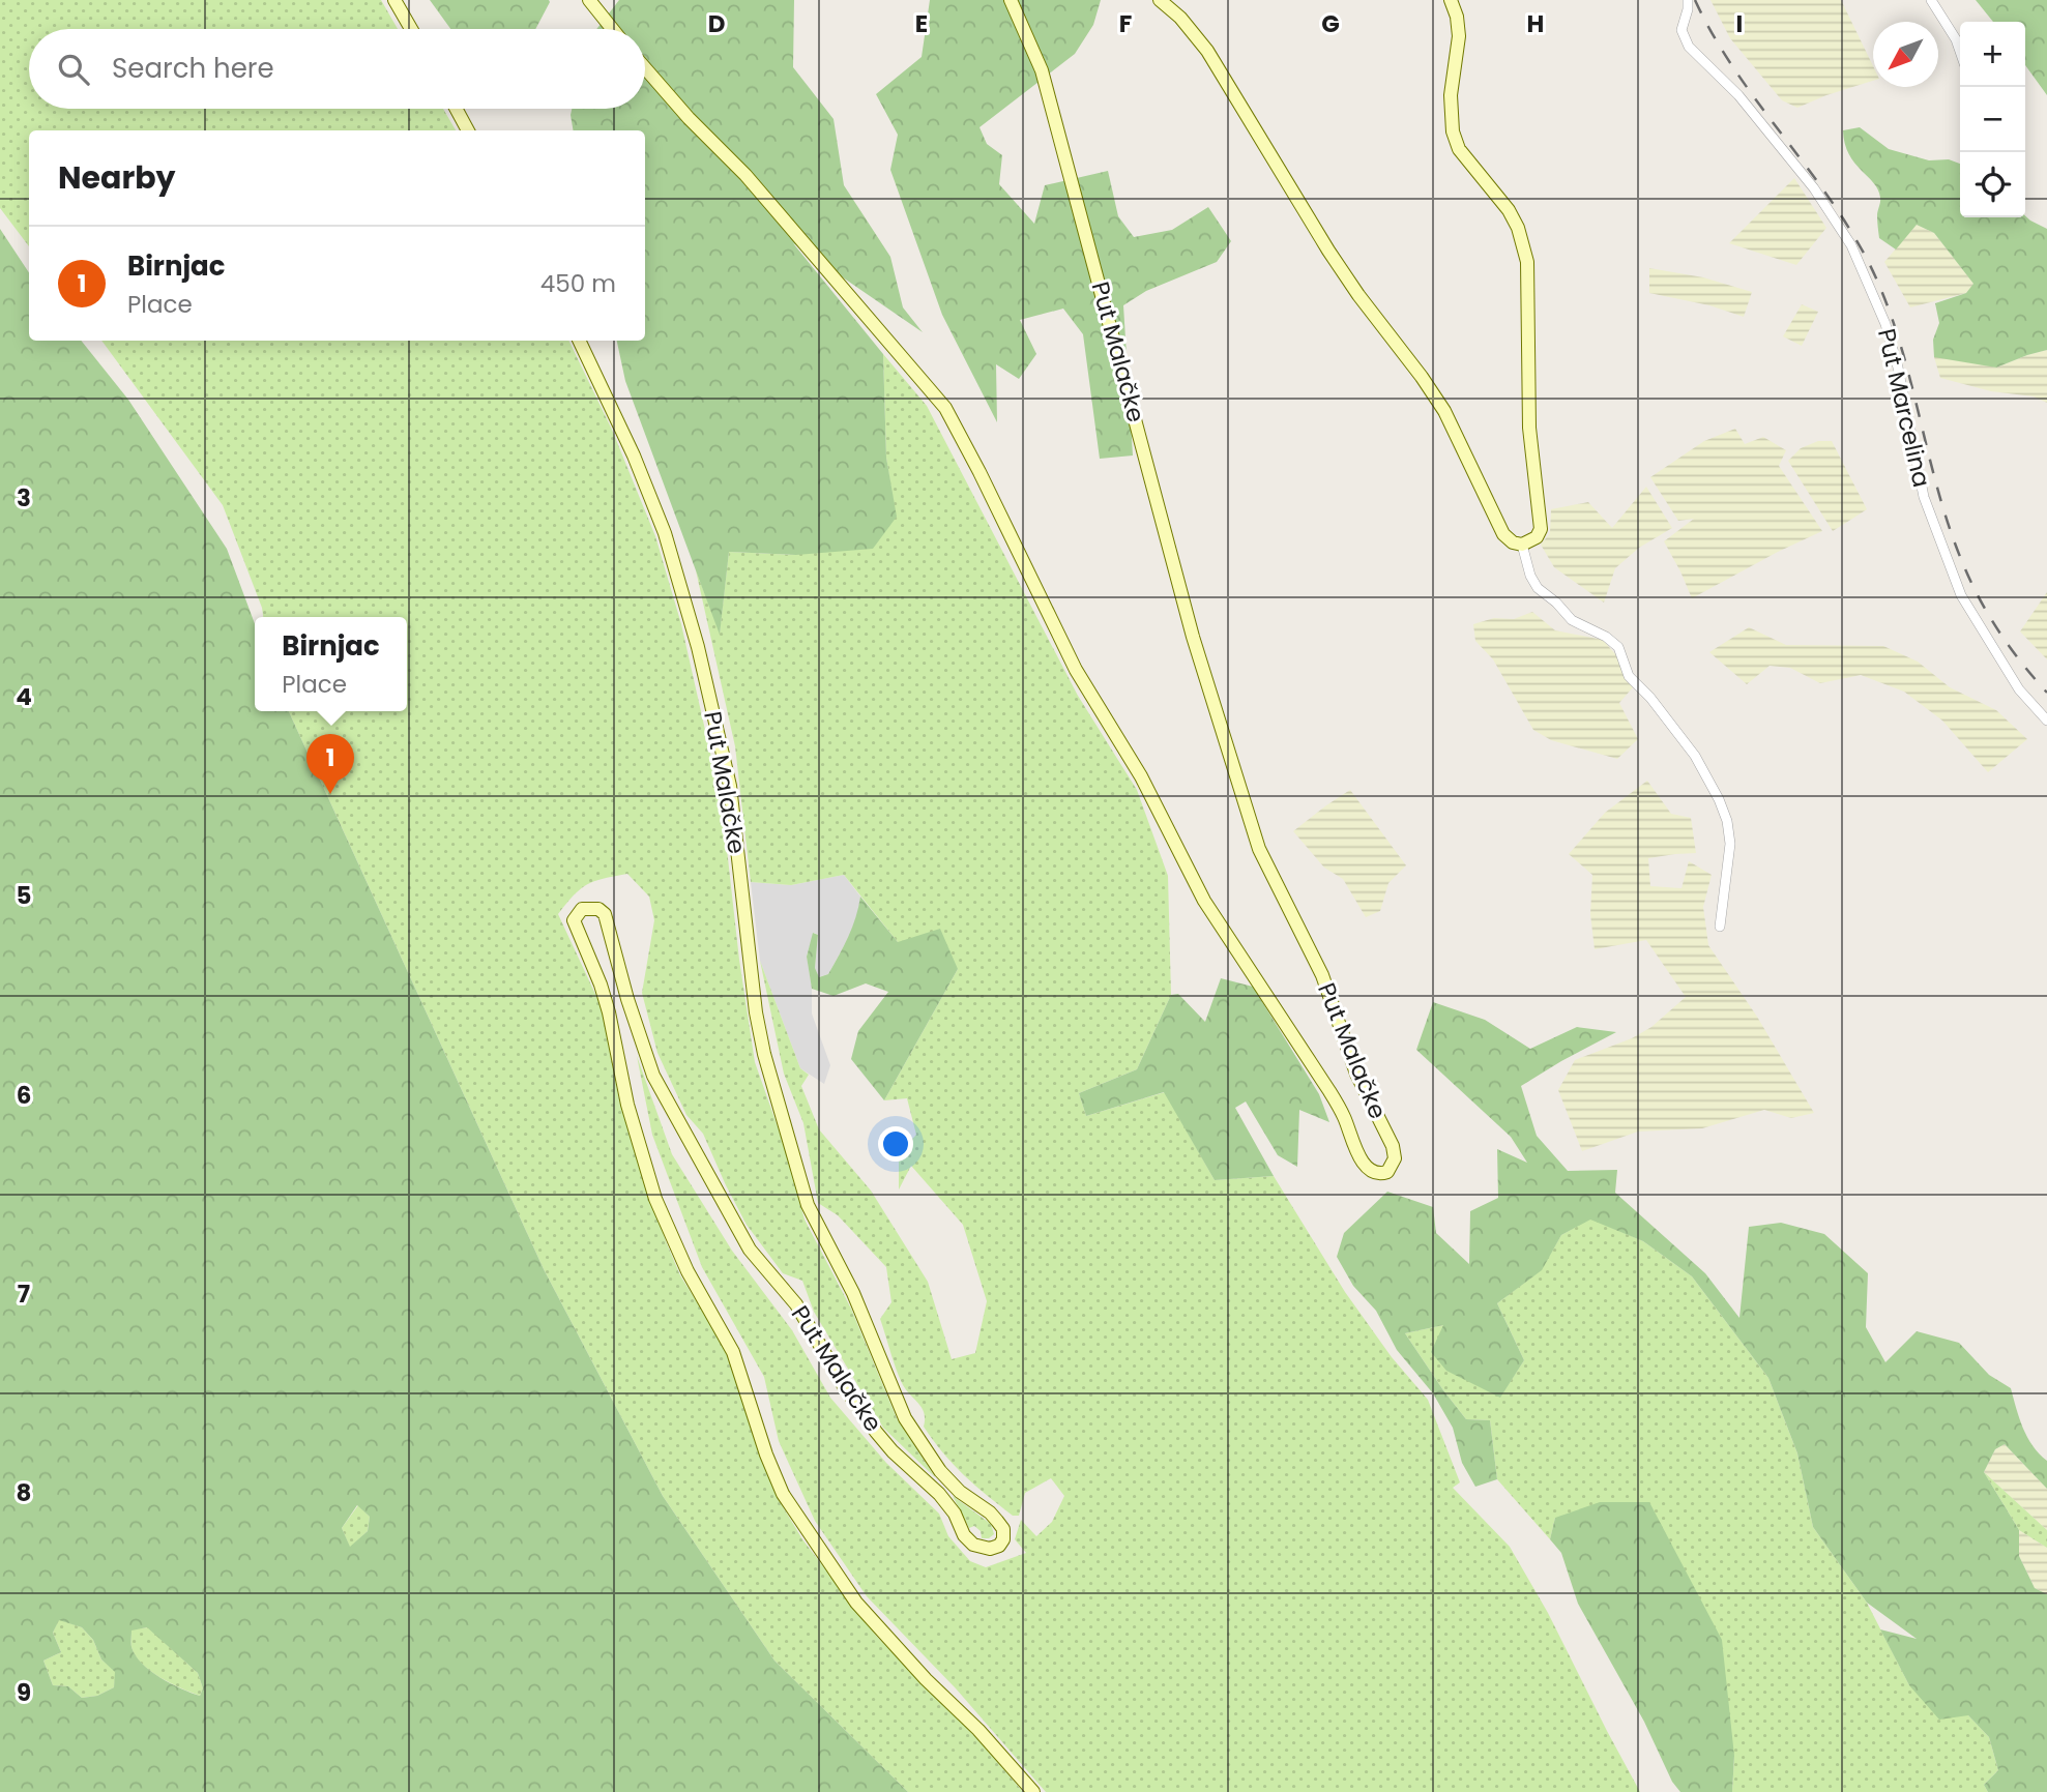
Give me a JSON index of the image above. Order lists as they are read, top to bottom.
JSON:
{
  "streets": {
    "main road": ["Put Malačke"],
    "street": ["Put Marcelina"]
  },
  "north": "bottom left",
  "page": {
    "map_buttons": ["+", "−"],
    "search": "Search here",
    "heading": "Nearby",
    "list": [
      {
        "mark": "1",
        "name": "Birnjac",
        "note": "Place",
        "value": "450 m"
      }
    ],
    "popup": ["Birnjac", "Place"],
    "pins": "1"
  },
  "grid": {
    "columns": [
      "D",
      "E",
      "F",
      "G",
      "H",
      "I"
    ],
    "rows": [
      "3",
      "4",
      "5",
      "6",
      "7",
      "8",
      "9"
    ]
  }
}
